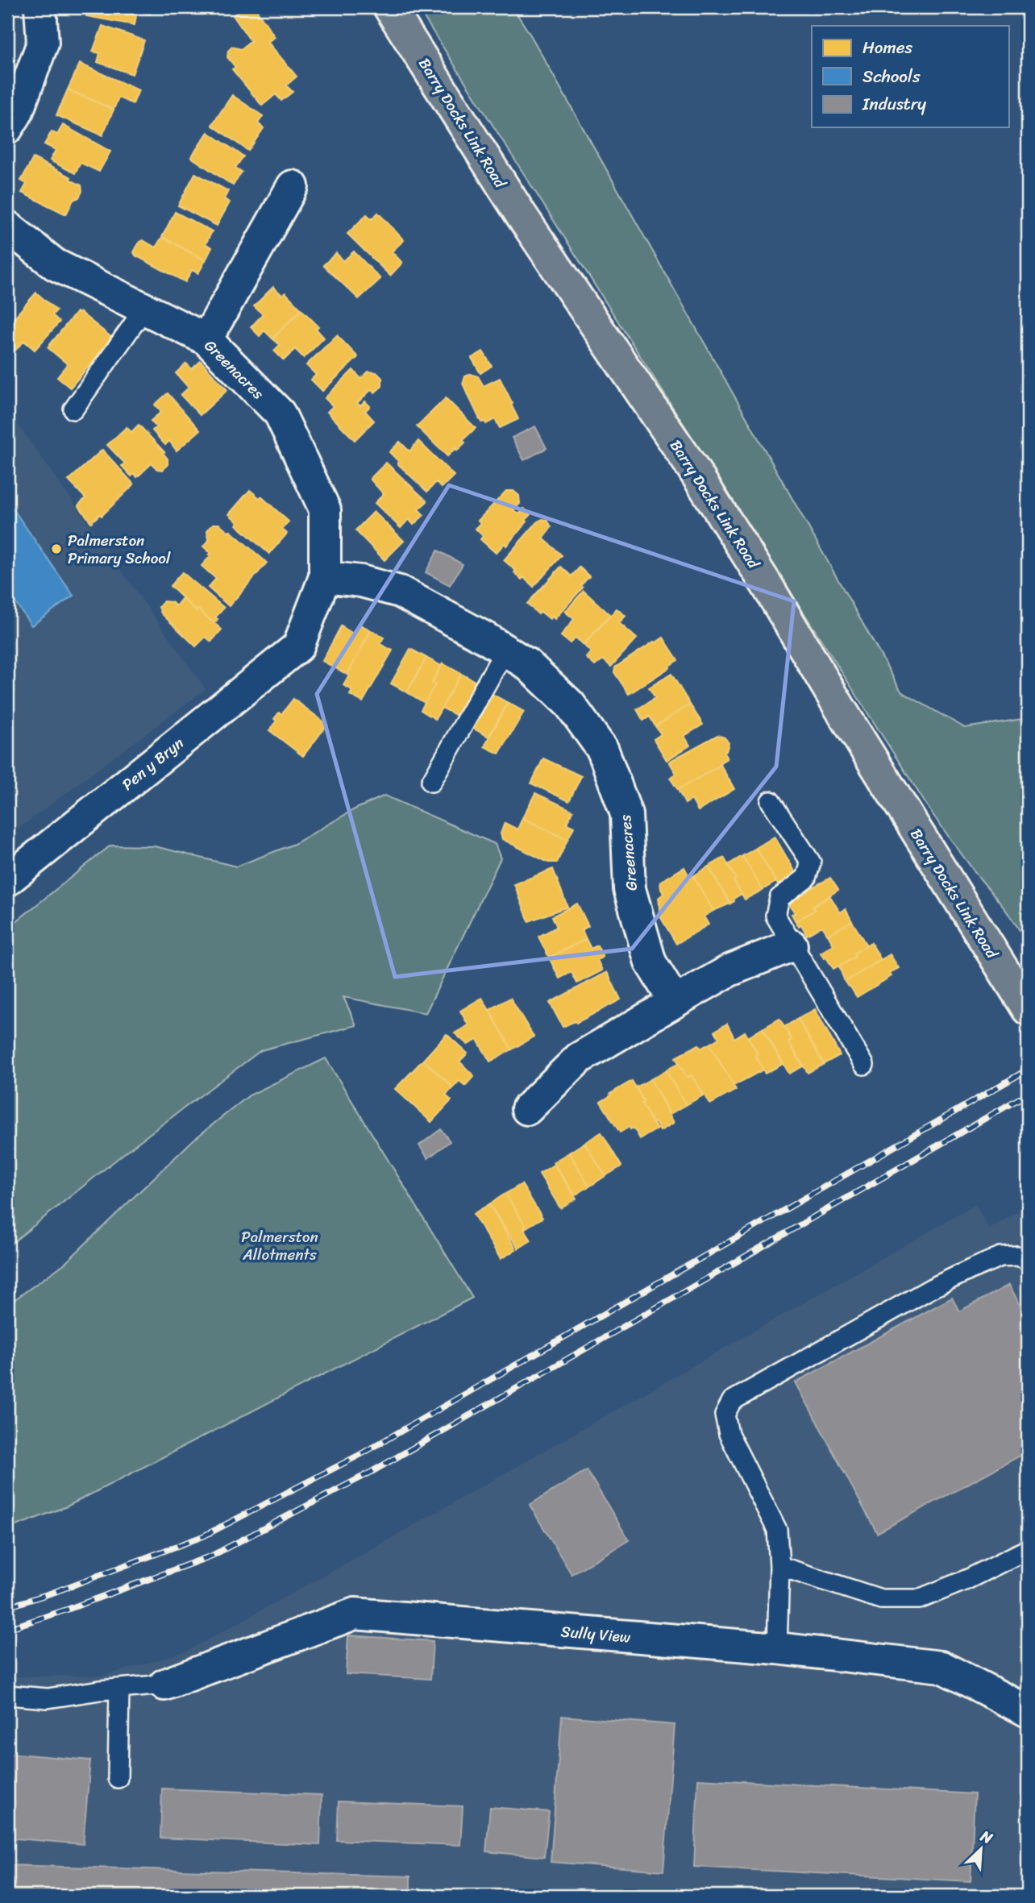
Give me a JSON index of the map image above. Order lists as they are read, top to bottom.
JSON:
{
  "streets": {
    "main road": ["Barry Docks Link Road"],
    "street": ["Greenacres", "Pen y Bryn", "Sully View"]
  },
  "crossings": [
    ["Greenacres", "Pen y Bryn"]
  ],
  "parks": ["Palmerston Allotments"],
  "places": ["Palmerston Primary School"],
  "legend": ["Homes", "Schools", "Industry"],
  "north": "top right"
}
